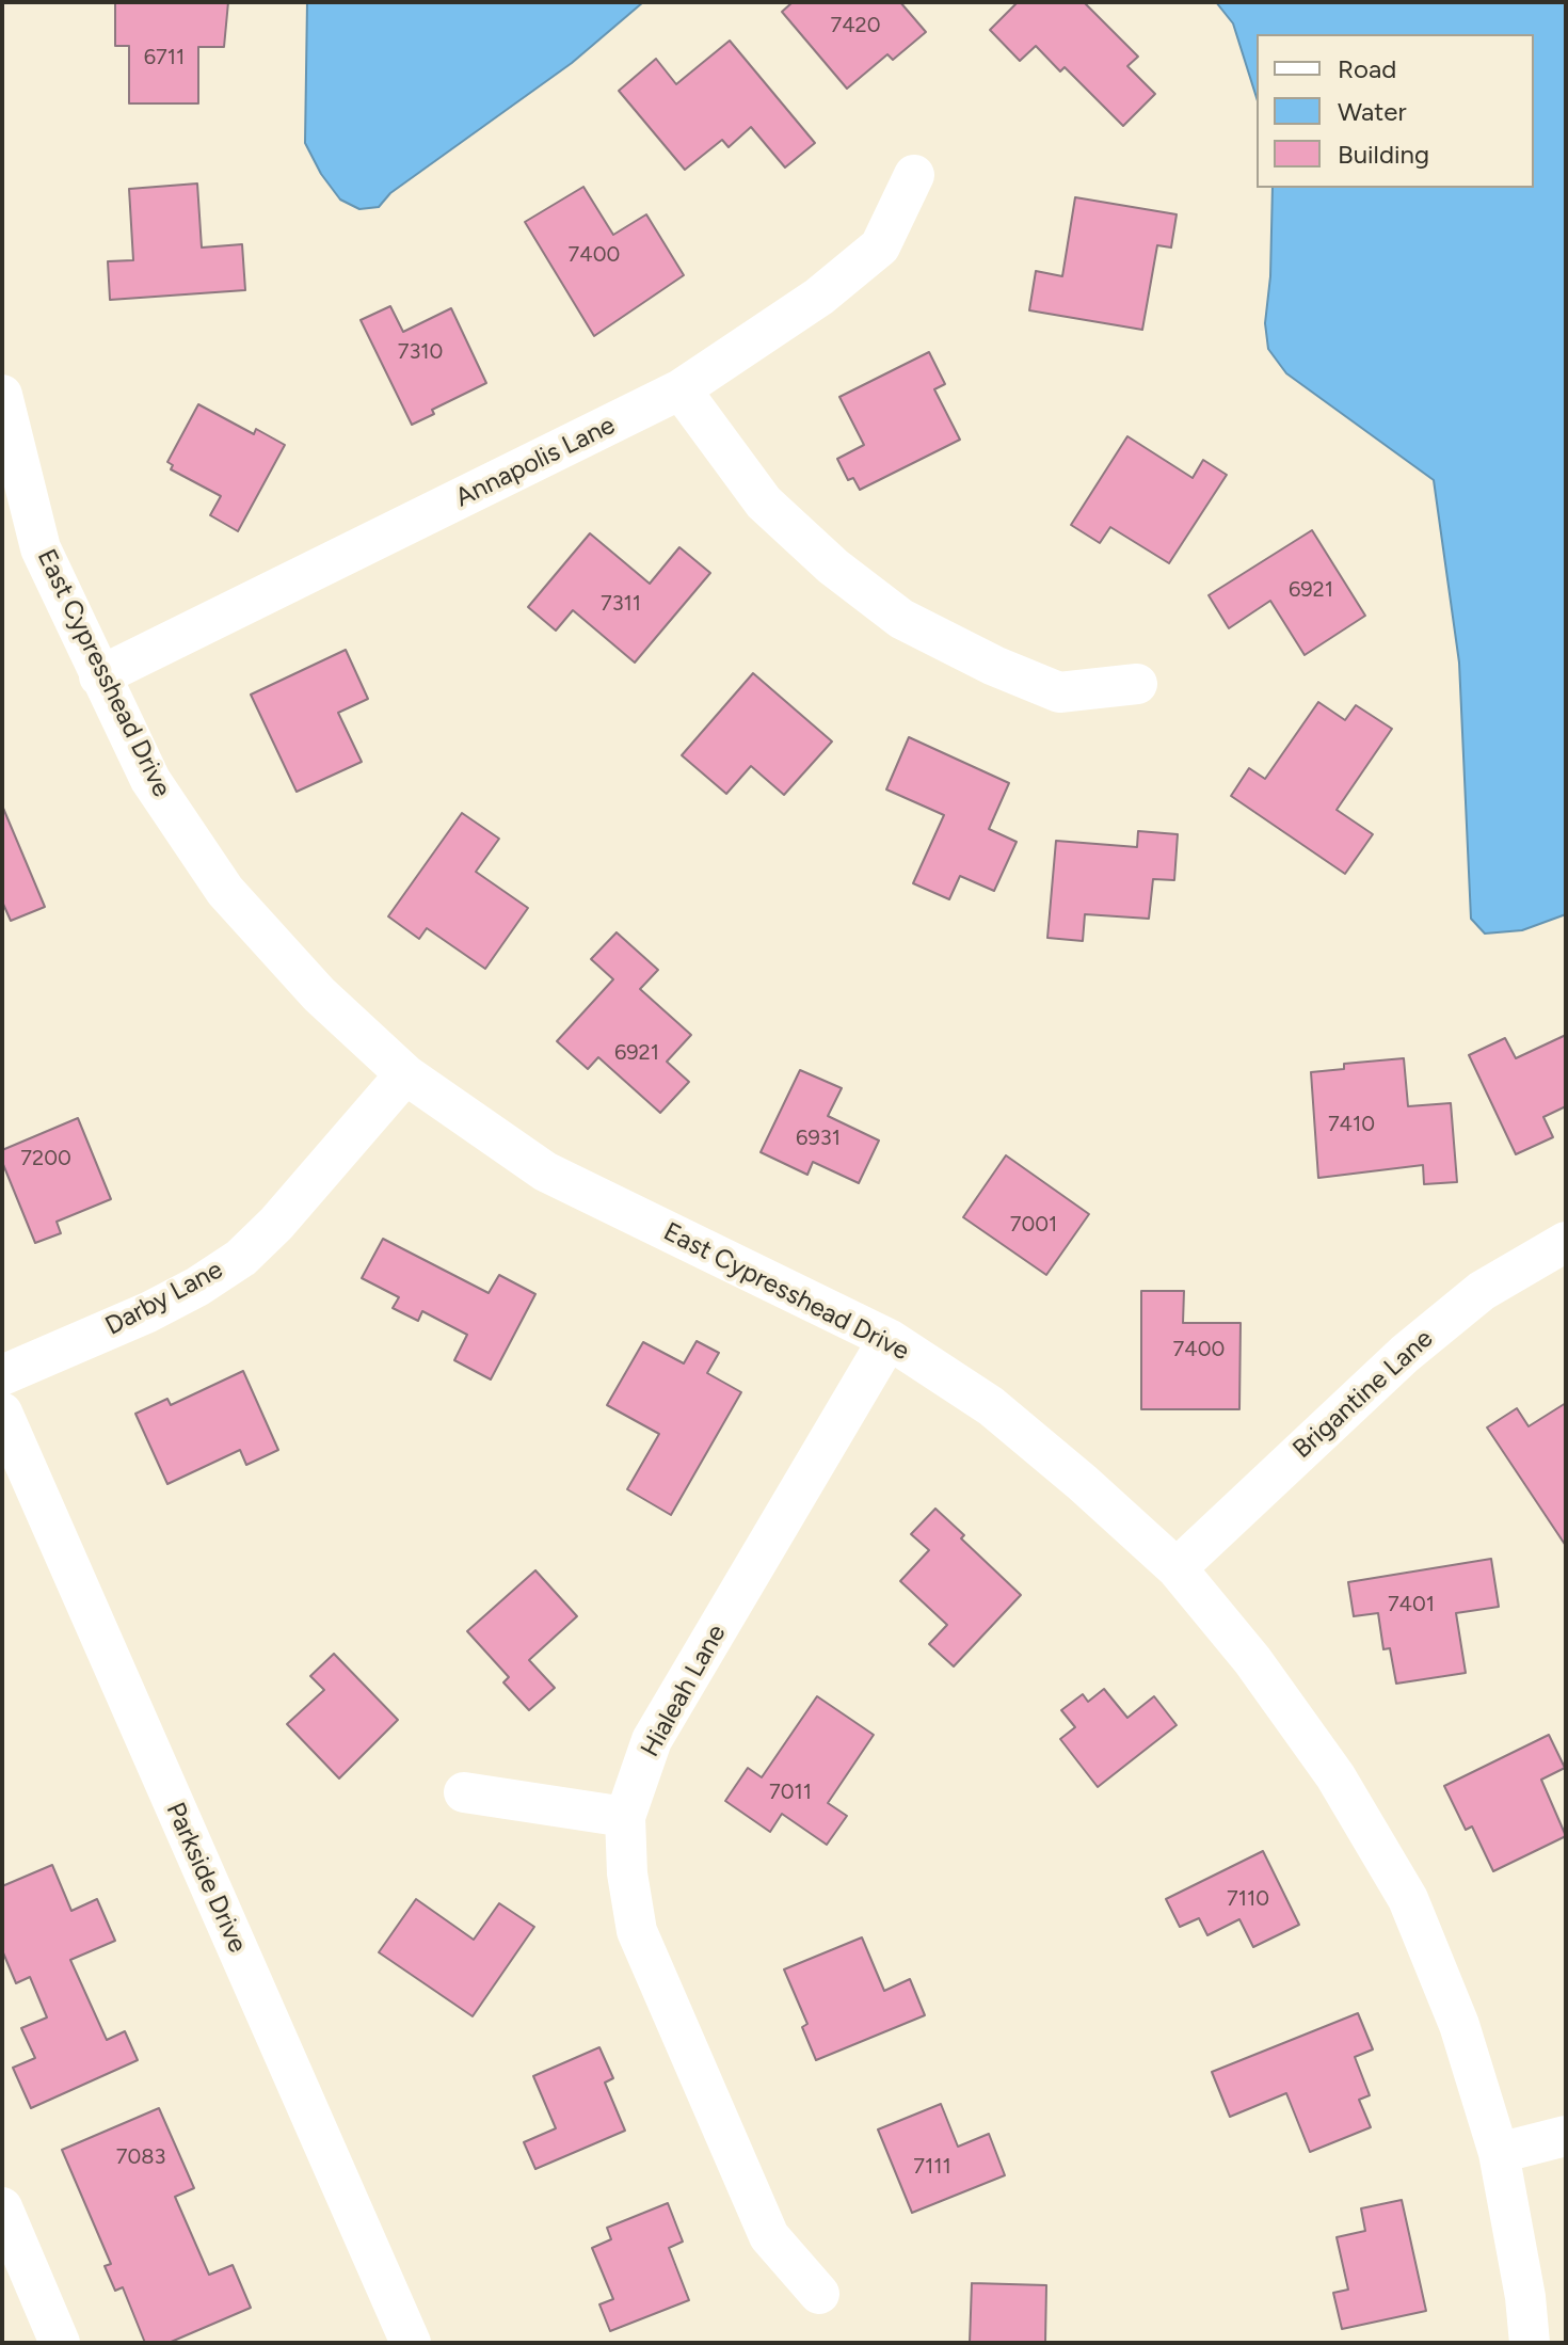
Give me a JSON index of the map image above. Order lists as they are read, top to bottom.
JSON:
{
  "streets": {
    "street": [
      "Annapolis Lane",
      "East Cypresshead Drive",
      "Darby Lane",
      "Brigantine Lane",
      "Hialeah Lane",
      "Parkside Drive"
    ]
  },
  "crossings": [
    ["Annapolis Lane", "East Cypresshead Drive"],
    ["East Cypresshead Drive", "Darby Lane"],
    ["East Cypresshead Drive", "Brigantine Lane"],
    ["East Cypresshead Drive", "Hialeah Lane"]
  ],
  "house_numbers": [
    "7420",
    "6711",
    "7400",
    "7310",
    "6921",
    "7311",
    "6921",
    "7410",
    "6931",
    "7200",
    "7001",
    "7400",
    "7401",
    "7011",
    "7110",
    "7083",
    "7111"
  ],
  "legend": ["Road", "Water", "Building"]
}
